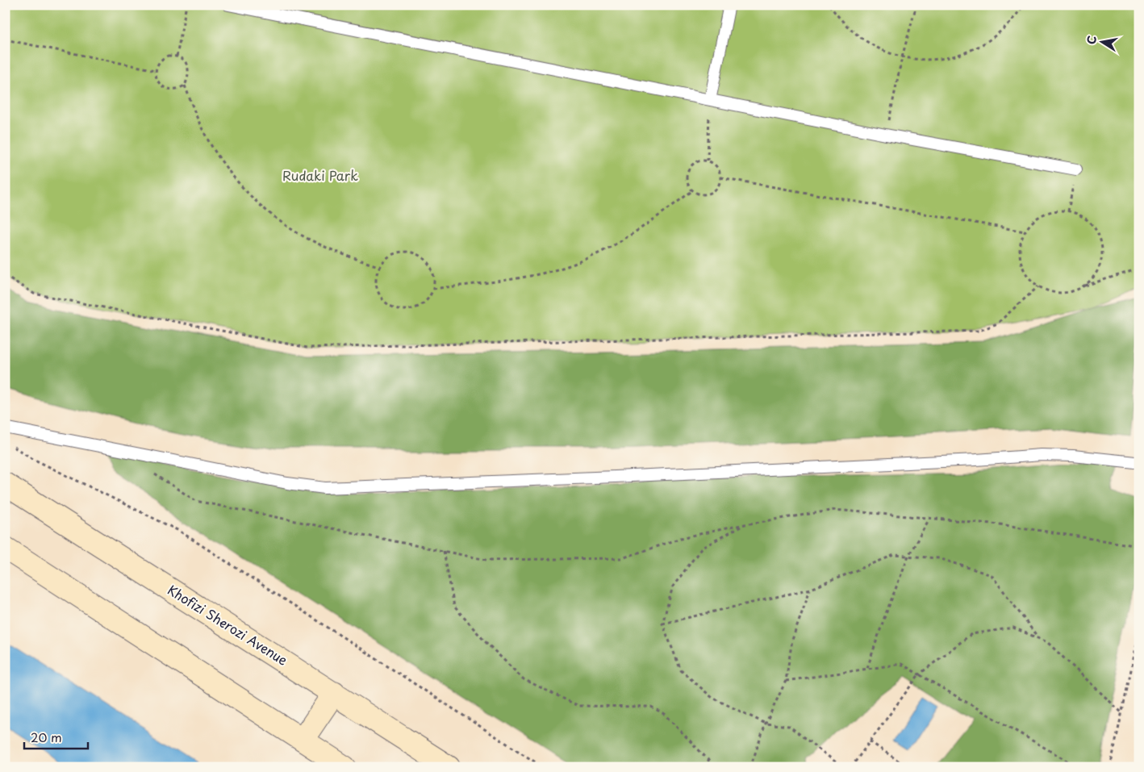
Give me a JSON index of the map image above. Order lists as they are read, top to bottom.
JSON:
{
  "streets": {
    "main road": ["Khofizi Sherozi Avenue"]
  },
  "parks": ["Rudaki Park"],
  "scale_bar": "20 m",
  "north": "left"
}
